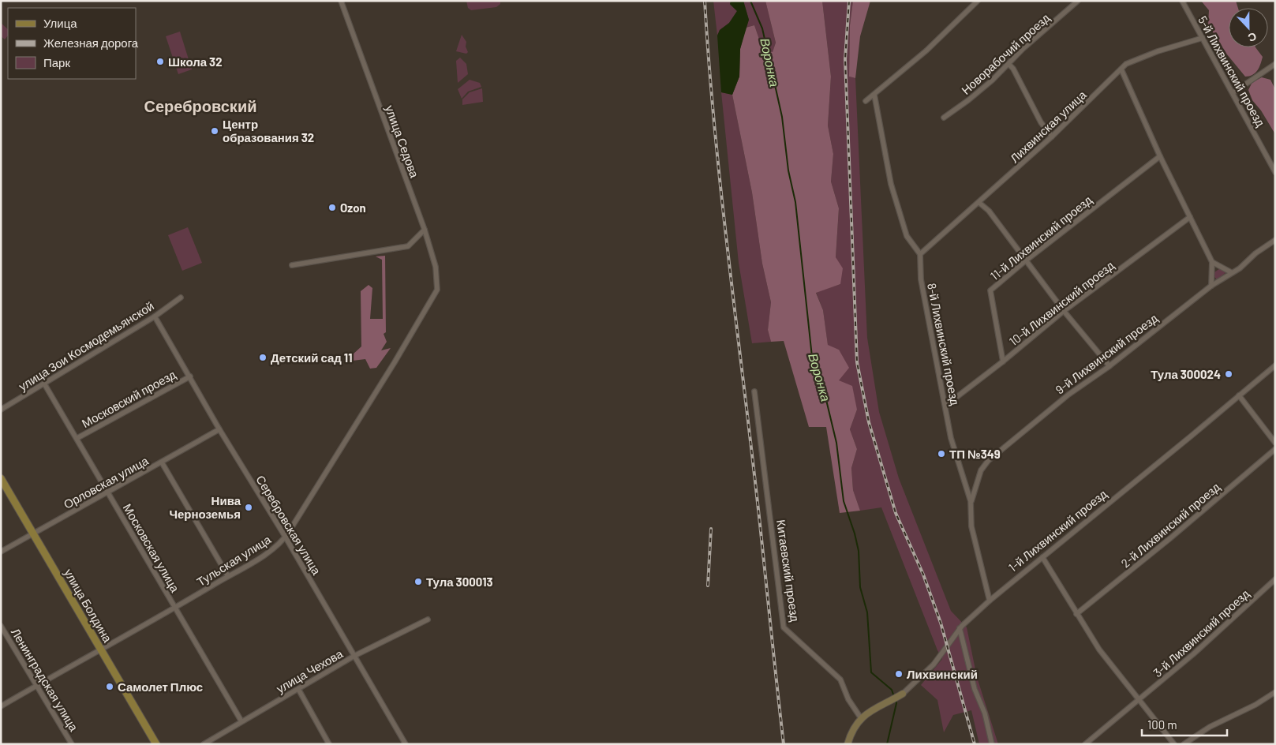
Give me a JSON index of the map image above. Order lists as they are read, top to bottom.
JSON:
{
  "streets": {
    "main road": ["улица Болдина"],
    "street": [
      "Новорабочий проезд",
      "5-й Лихвинский проезд",
      "Лихвинская улица",
      "улица Седова",
      "11-й Лихвинский проезд",
      "10-й Лихвинский проезд",
      "8-й Лихвинский проезд",
      "улица Зои Космодемьянской",
      "9-й Лихвинский проезд",
      "Московский проезд",
      "Орловская улица",
      "Серебровская улица",
      "2-й Лихвинский проезд",
      "1-й Лихвинский проезд",
      "Московская улица",
      "Тульская улица",
      "Китаевский проезд",
      "3-й Лихвинский проезд",
      "улица Чехова",
      "Ленинградская улица"
    ]
  },
  "crossings": [
    ["5-й Лихвинский проезд", "Лихвинская улица"],
    ["Лихвинская улица", "8-й Лихвинский проезд"],
    ["улица Седова", "Тульская улица"],
    ["11-й Лихвинский проезд", "10-й Лихвинский проезд"],
    ["10-й Лихвинский проезд", "8-й Лихвинский проезд"],
    ["8-й Лихвинский проезд", "9-й Лихвинский проезд"],
    ["8-й Лихвинский проезд", "1-й Лихвинский проезд"],
    ["улица Зои Космодемьянской", "Серебровская улица"],
    ["улица Зои Космодемьянской", "Московская улица"],
    ["Московский проезд", "Серебровская улица"],
    ["Московский проезд", "Московская улица"],
    ["Орловская улица", "Серебровская улица"],
    ["Орловская улица", "Московская улица"],
    ["Орловская улица", "улица Болдина"],
    ["Серебровская улица", "Тульская улица"],
    ["Серебровская улица", "улица Чехова"],
    ["1-й Лихвинский проезд", "Китаевский проезд"],
    ["Московская улица", "Тульская улица"],
    ["Московская улица", "улица Чехова"],
    ["Тульская улица", "улица Болдина"],
    ["Тульская улица", "Ленинградская улица"]
  ],
  "districts": ["Серебровский"],
  "water": ["Воронка"],
  "places": [
    "Школа 32",
    "Центр образования 32",
    "Ozon",
    "Детский сад 11",
    "Тула 300024",
    "ТП №349",
    "Нива Черноземья",
    "Тула 300013",
    "Лихвинский",
    "Самолет Плюс"
  ],
  "legend": ["Улица", "Железная дорога", "Парк"],
  "scale_bar": "100 m",
  "north": "bottom"
}
